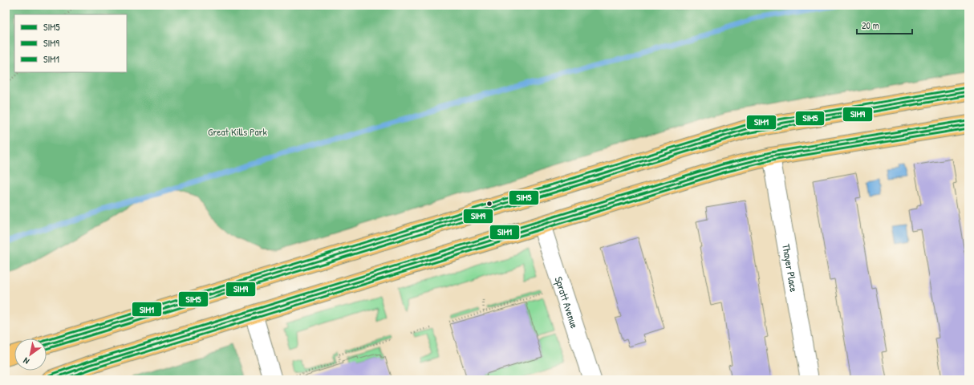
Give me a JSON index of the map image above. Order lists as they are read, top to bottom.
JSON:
{
  "streets": {
    "street": ["Thayer Place", "Spratt Avenue"]
  },
  "parks": ["Great Kills Park"],
  "lines": ["transit line SIM1", "transit line SIM5", "transit line SIM9"],
  "legend": ["SIM5", "SIM9", "SIM1"],
  "scale_bar": "20 m",
  "north": "bottom left"
}
